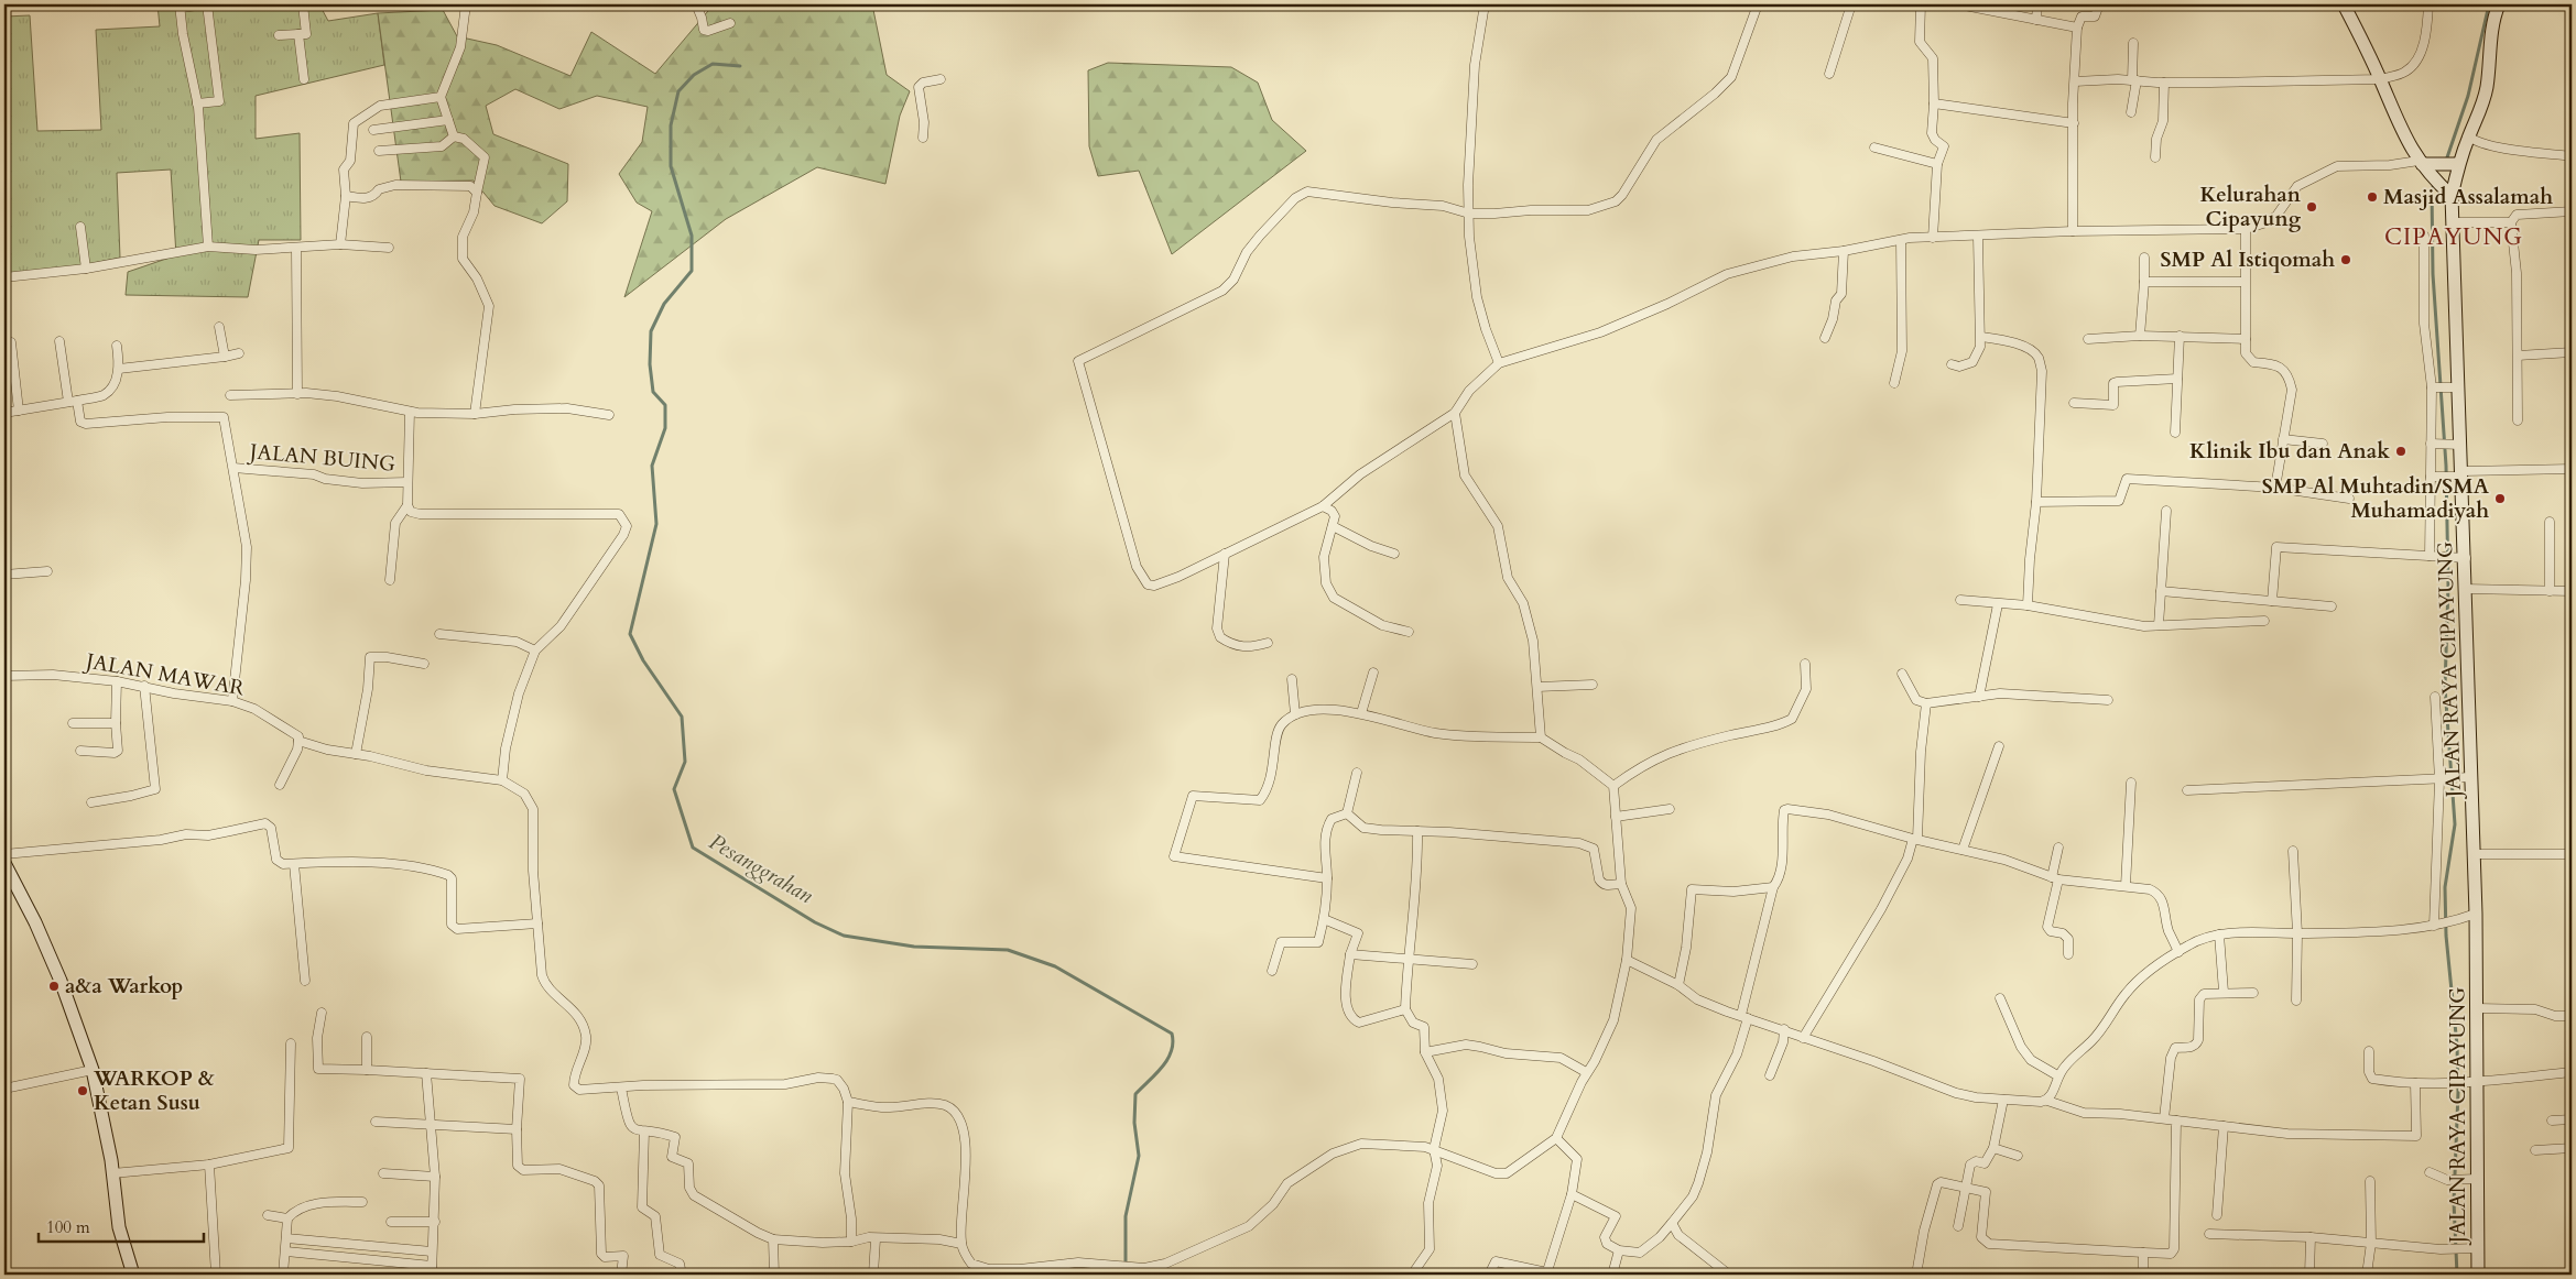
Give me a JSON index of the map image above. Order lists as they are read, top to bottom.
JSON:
{
  "streets": {
    "main road": ["JALAN RAYA CIPAYUNG"],
    "street": ["JALAN BUING", "JALAN MAWAR"]
  },
  "districts": ["CIPAYUNG"],
  "water": ["Pesanggrahan"],
  "places": [
    "Masjid Assalamah",
    "Kelurahan Cipayung",
    "SMP Al Istiqomah",
    "Klinik Ibu dan Anak",
    "SMP Al Muhtadin/SMA Muhamadiyah",
    "a&a Warkop",
    "WARKOP & Ketan Susu"
  ],
  "scale_bar": "100 m"
}
